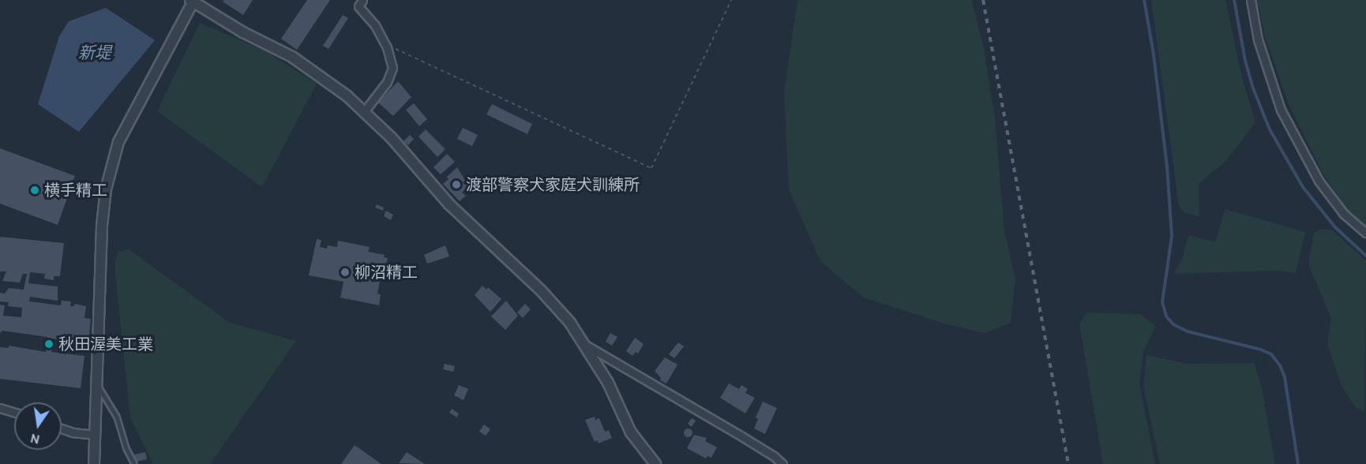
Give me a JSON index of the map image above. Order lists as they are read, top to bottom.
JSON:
{
  "water": ["新堤"],
  "places": [
    "渡部警察犬家庭犬訓練所",
    "横手精工",
    "柳沼精工",
    "秋田渥美工業"
  ],
  "north": "bottom"
}
